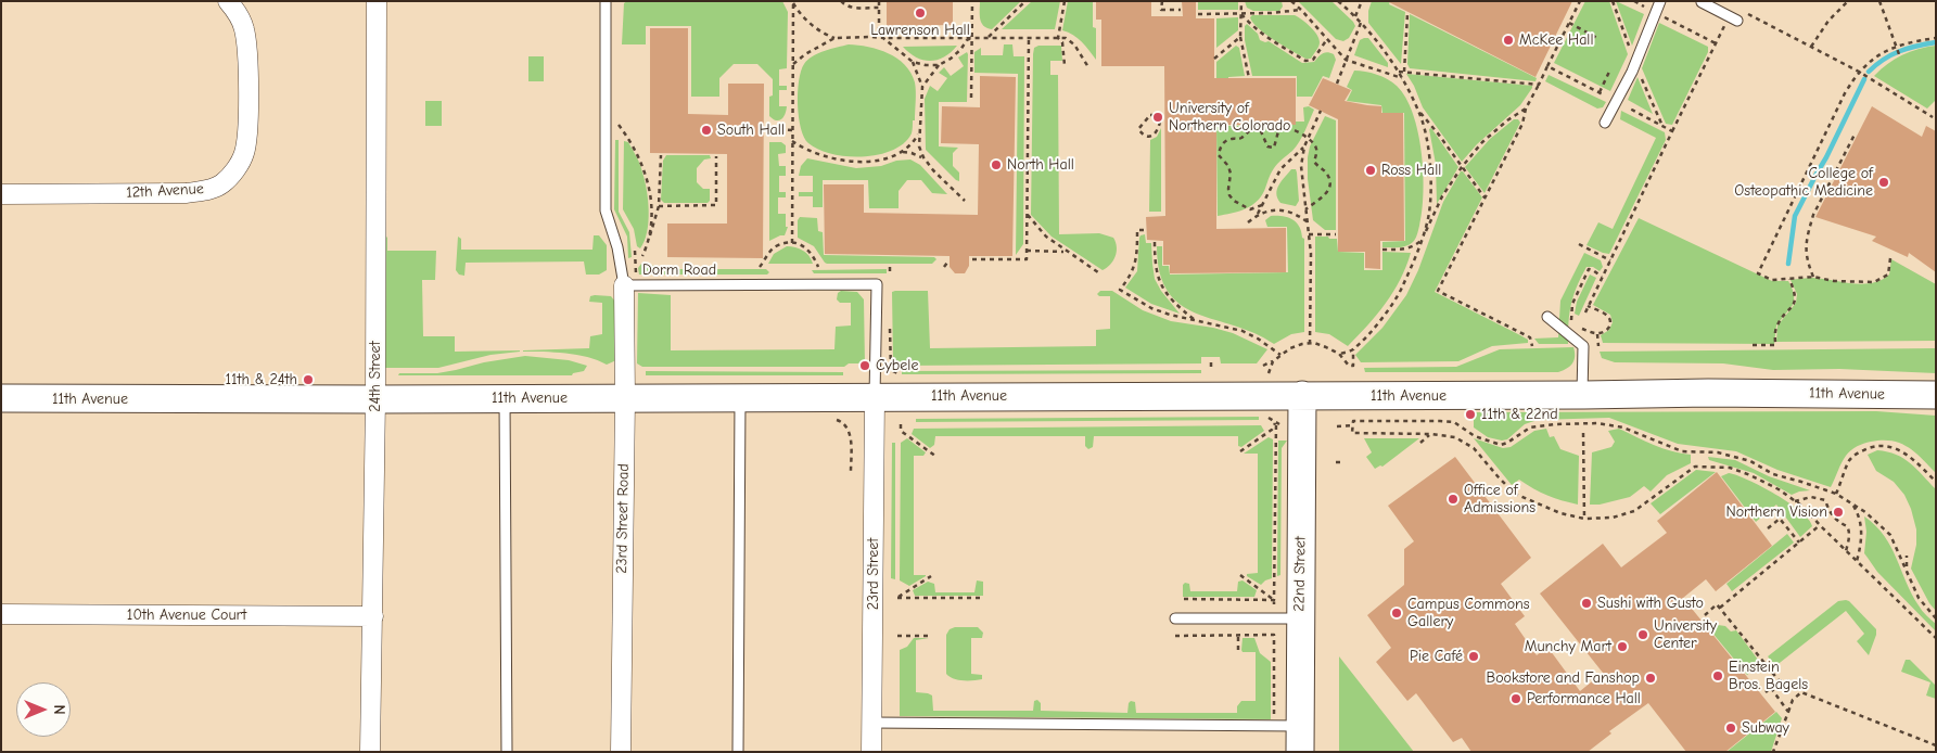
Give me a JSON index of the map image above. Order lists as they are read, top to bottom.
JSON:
{
  "streets": {
    "main road": ["11th Avenue", "22nd Street"],
    "street": [
      "12th Avenue",
      "24th Street",
      "23rd Street Road",
      "23rd Street",
      "10th Avenue Court"
    ],
    "lane": ["Dorm Road"]
  },
  "crossings": [
    ["Dorm Road", "11th Avenue"],
    ["Dorm Road", "23rd Street Road"],
    ["Dorm Road", "23rd Street"],
    ["24th Street", "11th Avenue"],
    ["24th Street", "10th Avenue Court"],
    ["11th Avenue", "23rd Street Road"],
    ["11th Avenue", "23rd Street"],
    ["11th Avenue", "22nd Street"]
  ],
  "places": [
    "Lawrenson Hall",
    "McKee Hall",
    "University of Northern Colorado",
    "South Hall",
    "North Hall",
    "Ross Hall",
    "College of Osteopathic Medicine",
    "Cybele",
    "11th & 24th",
    "11th & 22nd",
    "Office of Admissions",
    "Northern Vision",
    "Sushi with Gusto",
    "Campus Commons Gallery",
    "University Center",
    "Munchy Mart",
    "Pie Café",
    "Einstein Bros. Bagels",
    "Bookstore and Fanshop",
    "Performance Hall",
    "Subway"
  ],
  "north": "right"
}
